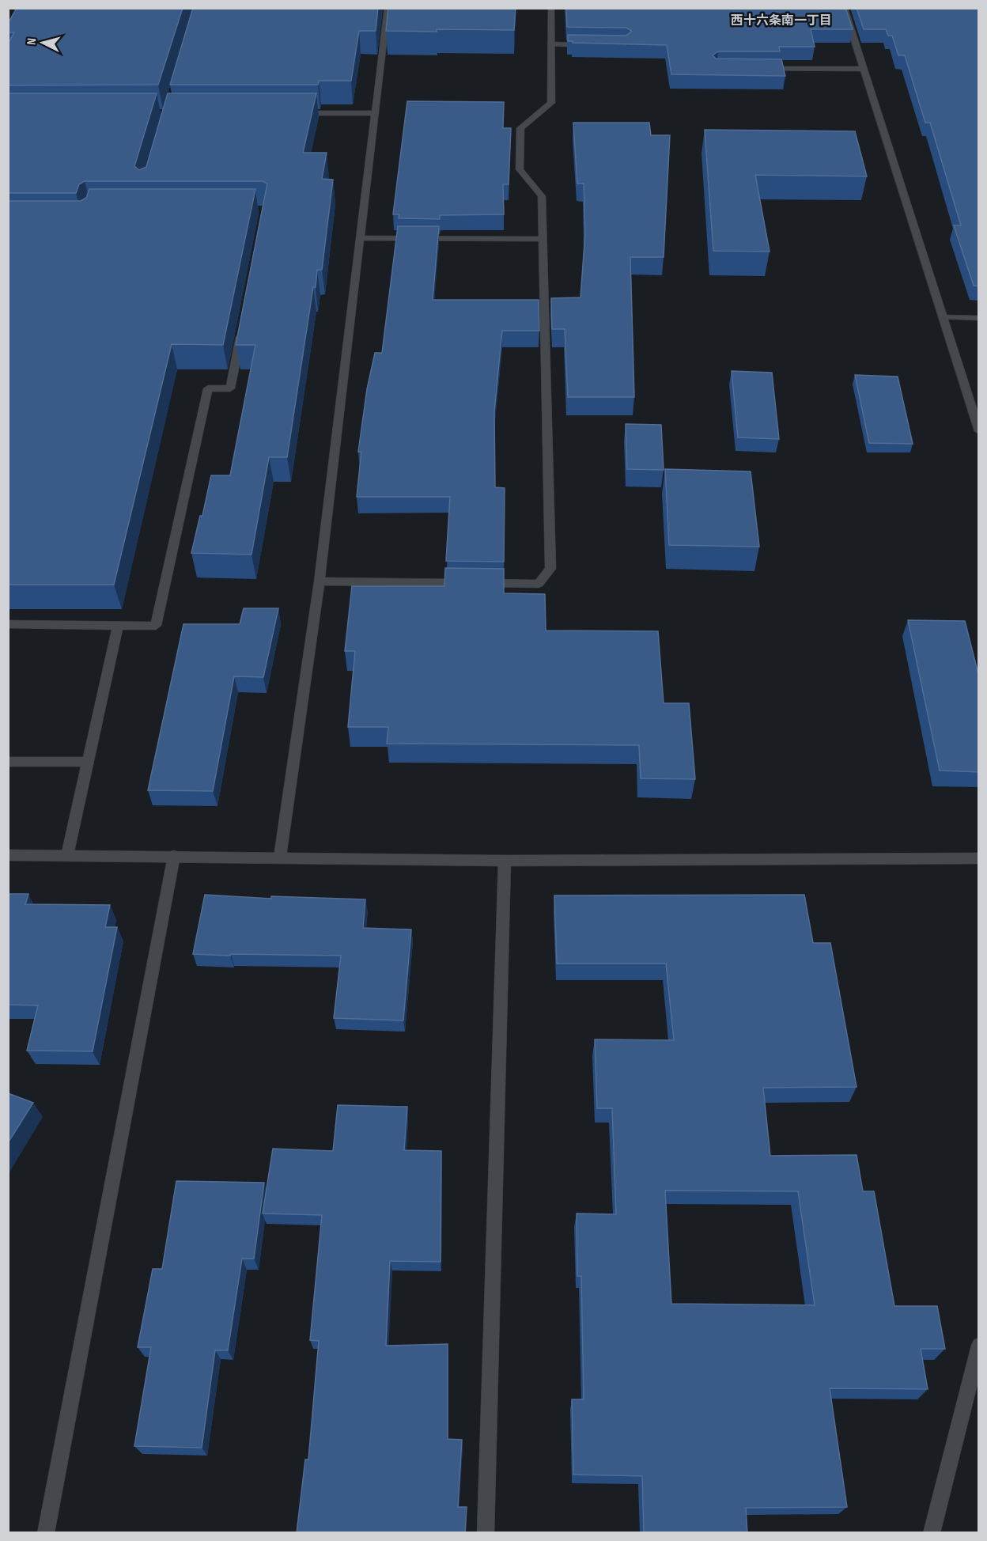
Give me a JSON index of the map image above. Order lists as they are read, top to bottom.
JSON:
{
  "districts": ["西十六条南一丁目"],
  "north": "left"
}
